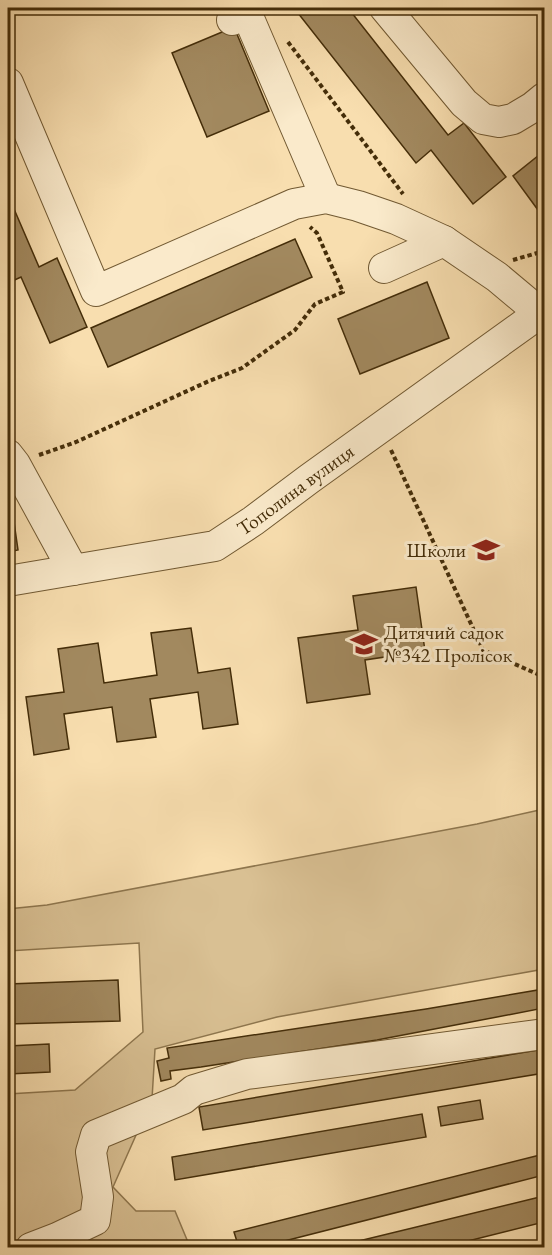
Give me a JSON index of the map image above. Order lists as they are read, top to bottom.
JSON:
{
  "streets": {
    "street": ["Тополина вулиця"]
  },
  "places": {
    "school or university": ["Школи", "Дитячий садок №342 Пролісок"]
  }
}
